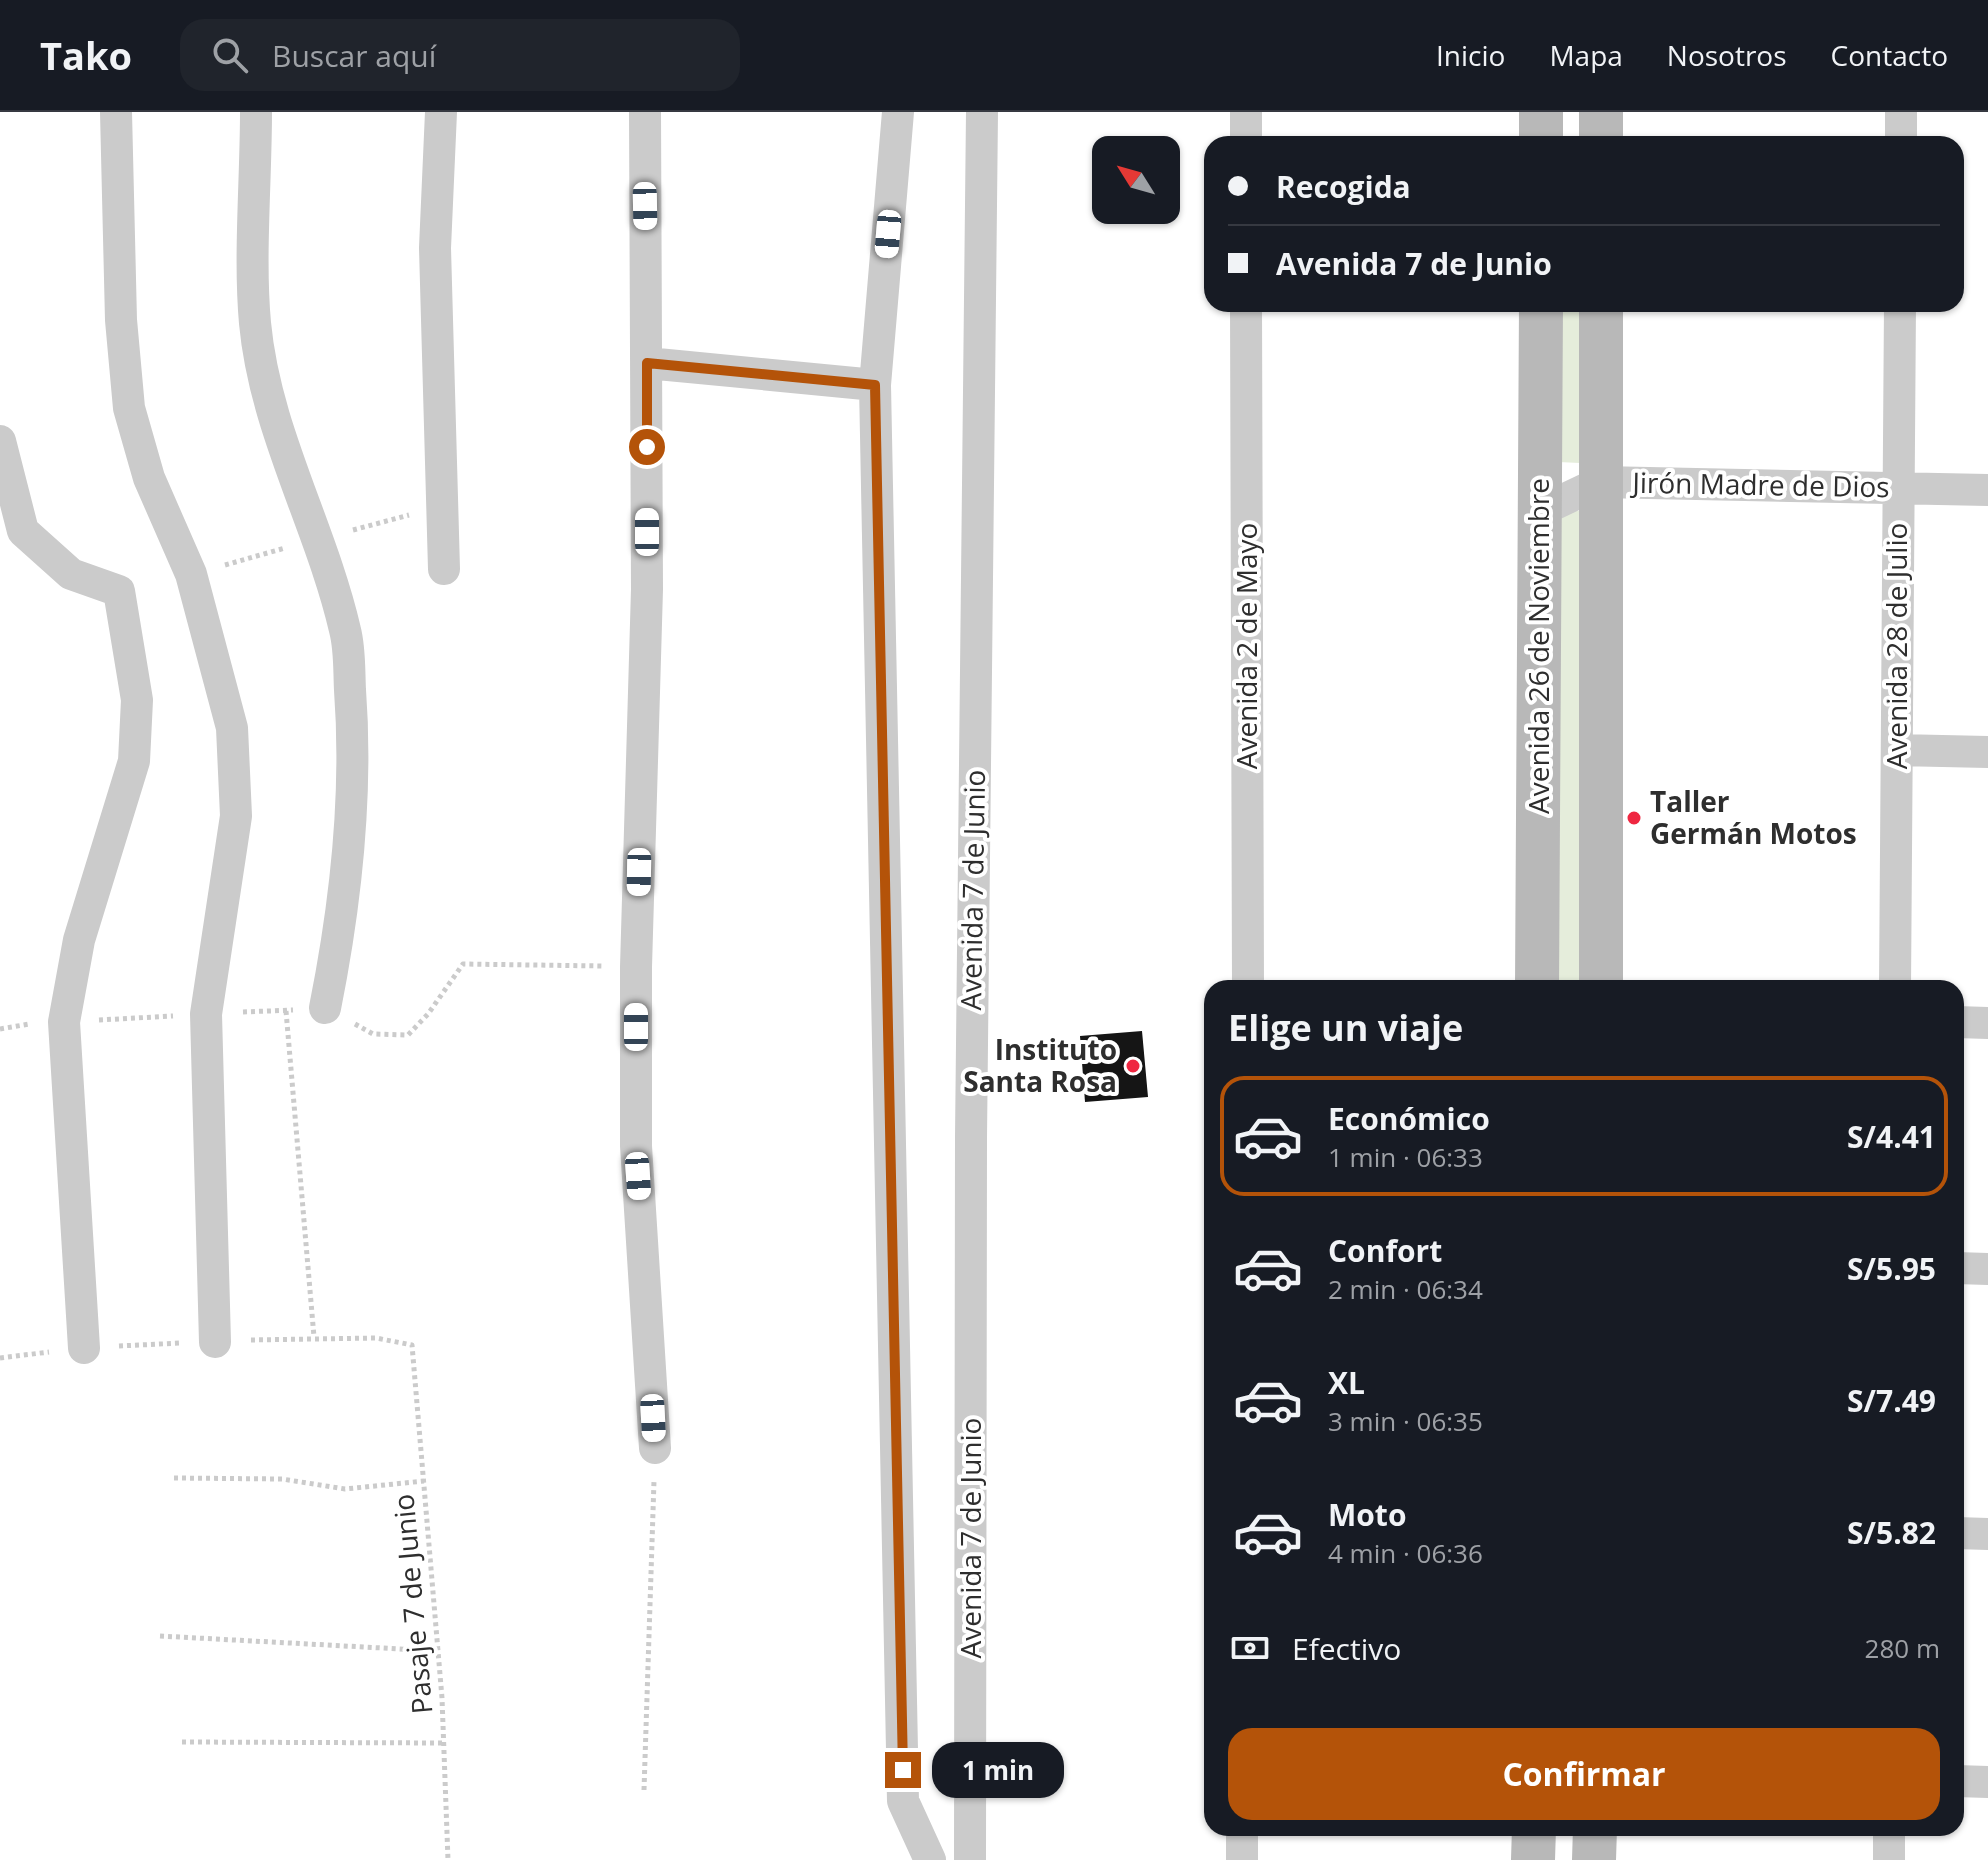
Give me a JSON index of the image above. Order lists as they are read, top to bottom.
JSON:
{
  "streets": {
    "main road": ["Avenida 26 de Noviembre"],
    "street": [
      "Jirón Madre de Dios",
      "Avenida 2 de Mayo",
      "Avenida 28 de Julio",
      "Avenida 7 de Junio"
    ],
    "path": ["Pasaje 7 de Junio"]
  },
  "crossings": [
    ["Jirón Madre de Dios", "Avenida 26 de Noviembre"],
    ["Jirón Madre de Dios", "Avenida 28 de Julio"]
  ],
  "places": ["Taller Germán Motos", "Instituto Santa Rosa"],
  "north": "top left",
  "page": {
    "header": "Tako",
    "search": "Buscar aquí",
    "nav": [
      "Inicio",
      "Mapa",
      "Nosotros",
      "Contacto"
    ],
    "banner": ["Recogida", "Avenida 7 de Junio"],
    "heading": "Elige un viaje",
    "list": [
      {
        "name": "Económico",
        "note": "1 min · 06:33",
        "value": "S/4.41"
      },
      {
        "name": "Confort",
        "note": "2 min · 06:34",
        "value": "S/5.95"
      },
      {
        "name": "XL",
        "note": "3 min · 06:35",
        "value": "S/7.49"
      },
      {
        "name": "Moto",
        "note": "4 min · 06:36",
        "value": "S/5.82"
      }
    ],
    "pay": ["Efectivo", "280 m"],
    "buttons": "Confirmar",
    "bubble": "1 min"
  }
}
